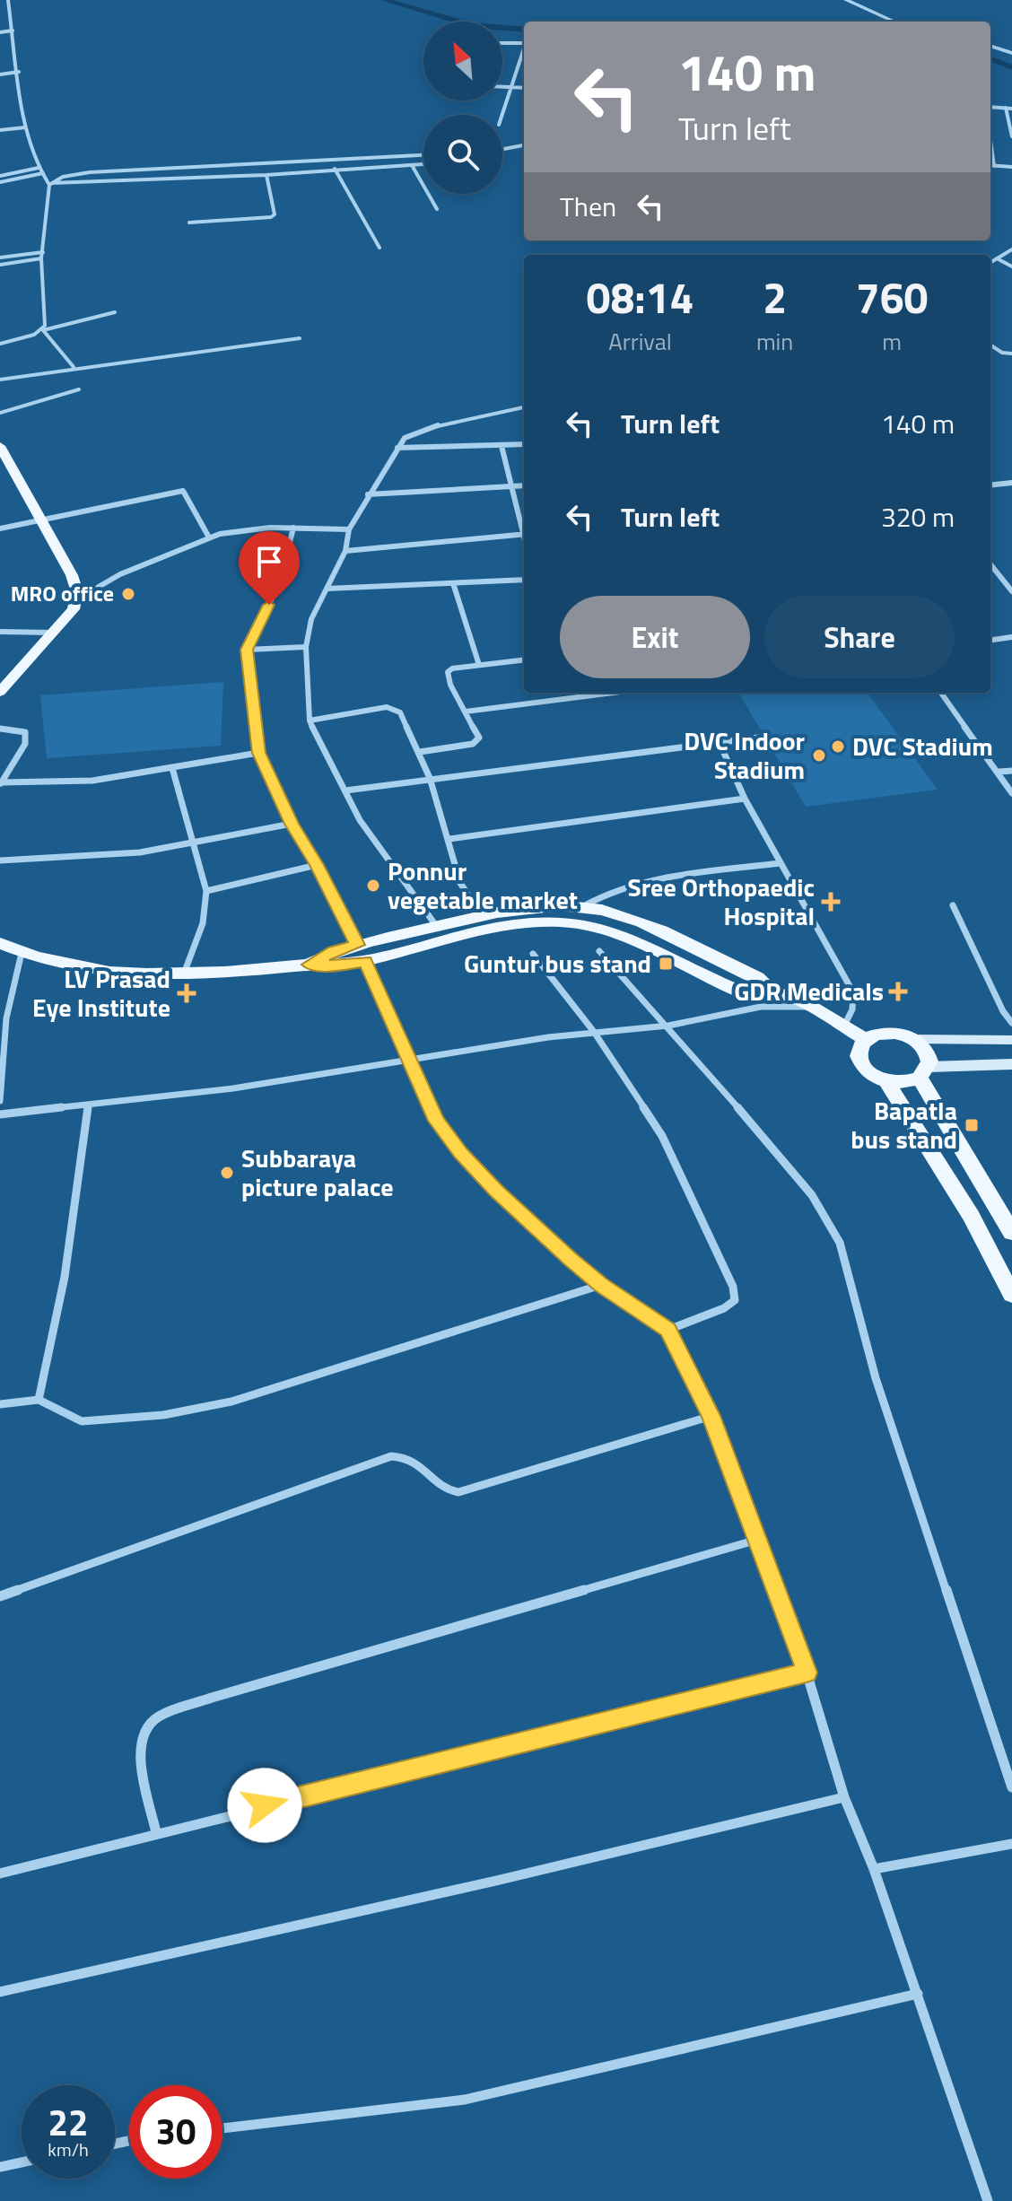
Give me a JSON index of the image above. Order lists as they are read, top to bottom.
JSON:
{
  "places": {
    "other": [
      "MRO office",
      "DVC Stadium",
      "DVC Indoor Stadium",
      "Ponnur vegetable market",
      "Subbaraya picture palace"
    ],
    "health": ["Sree Orthopaedic Hospital", "GDR Medicals", "LV Prasad Eye Institute"],
    "transit": ["Guntur bus stand", "Bapatla bus stand"]
  },
  "north": "top left",
  "page": {
    "turn": ["140 m", "Turn left"],
    "then": "Then",
    "eta": [
      "08:14",
      "Arrival",
      "2",
      "min",
      "760",
      "m"
    ],
    "list": [
      {
        "name": "Turn left",
        "value": "140 m"
      },
      {
        "name": "Turn left",
        "value": "320 m"
      }
    ],
    "buttons": ["Exit", "Share"],
    "speed": "22 km/h",
    "limit": "30"
  }
}
